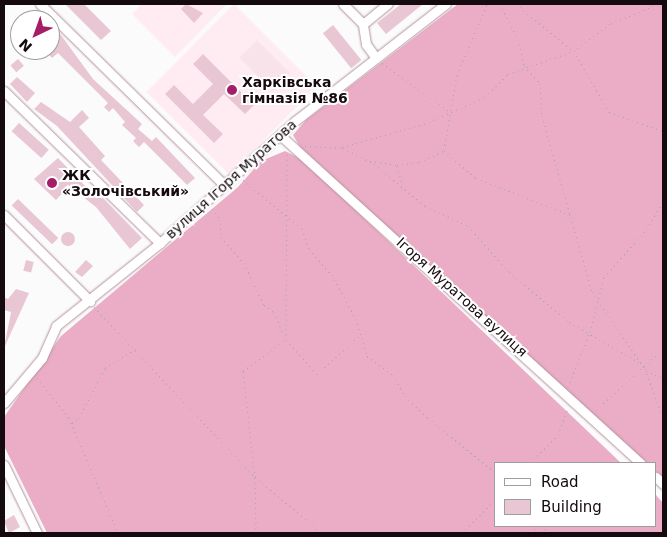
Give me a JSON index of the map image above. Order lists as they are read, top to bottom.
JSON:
{
  "streets": {
    "street": ["вулиця Ігоря Муратова", "Ігоря Муратова вулиця"]
  },
  "crossings": [
    ["вулиця Ігоря Муратова", "Ігоря Муратова вулиця"]
  ],
  "places": ["Харківська гімназія №86", "ЖК «Золочівський»"],
  "legend": ["Road", "Building"],
  "north": "bottom left"
}
